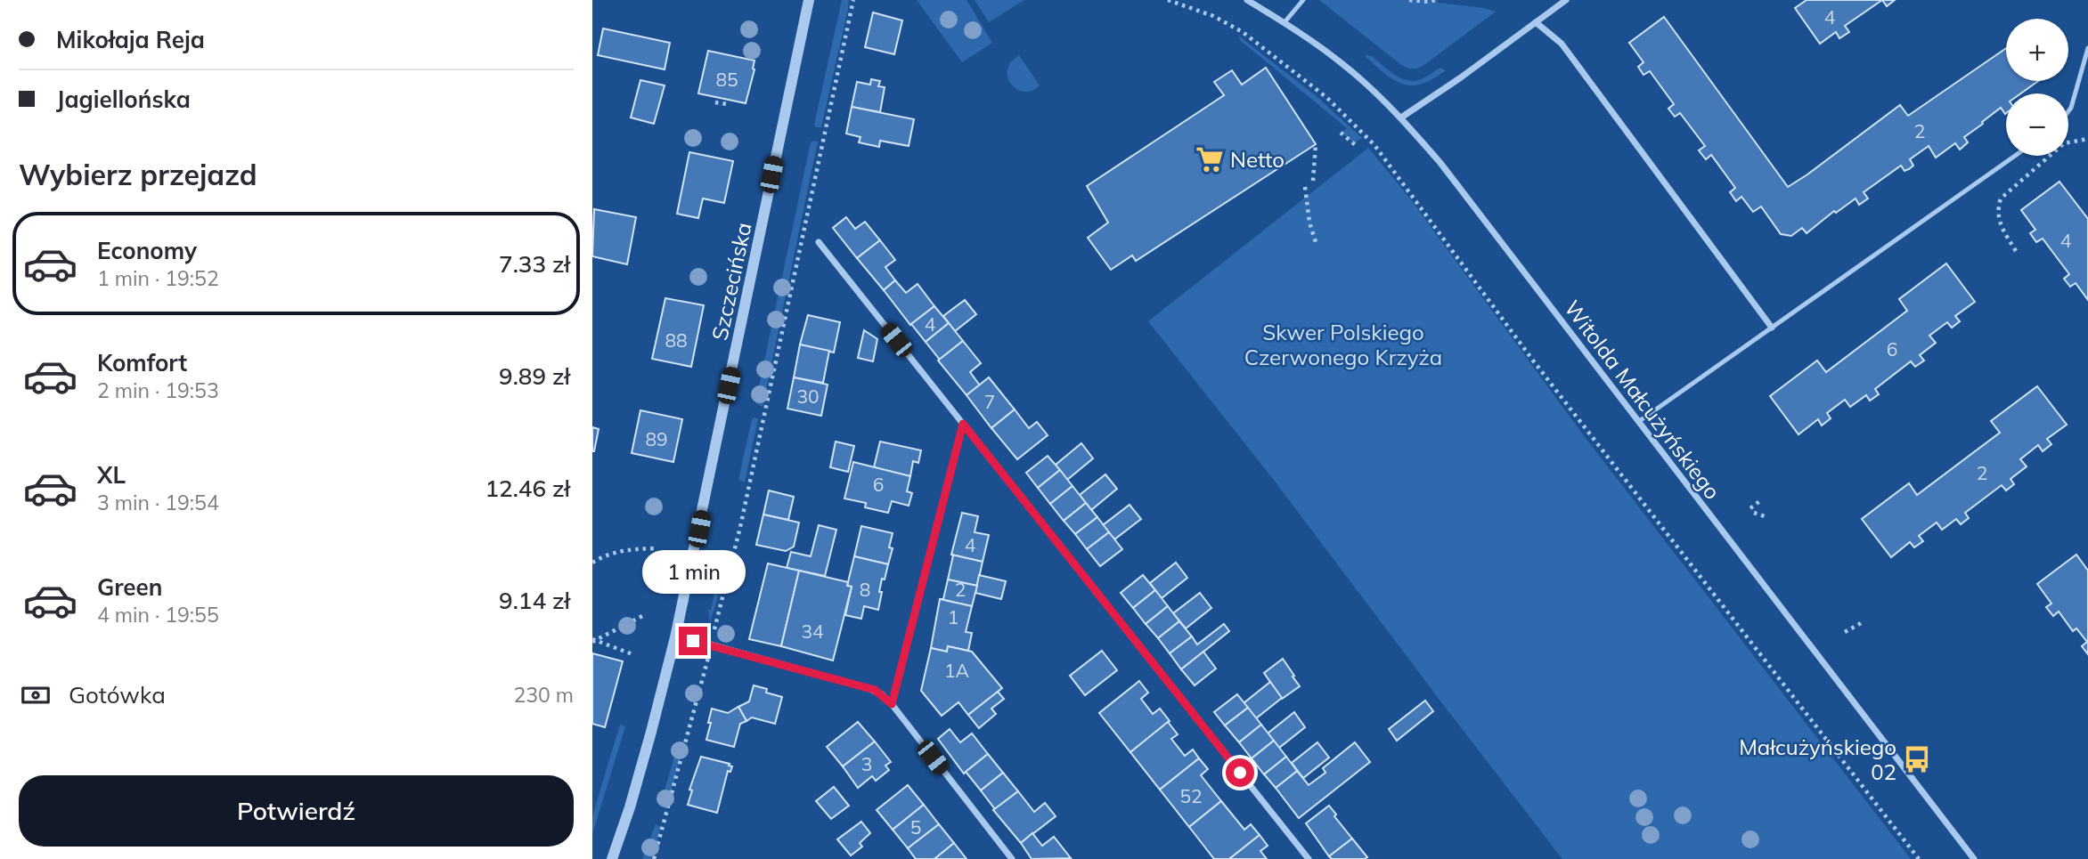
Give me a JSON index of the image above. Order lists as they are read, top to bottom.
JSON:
{
  "streets": {
    "street": ["Szczecińska", "Witolda Małcużyńskiego"]
  },
  "parks": ["Skwer Polskiego Czerwonego Krzyża"],
  "places": {
    "supermarket": ["Netto"],
    "bus stop": ["Małcużyńskiego 02"]
  },
  "house_numbers": [
    "4",
    "85",
    "2",
    "4",
    "4",
    "88",
    "6",
    "30",
    "7",
    "89",
    "2",
    "6",
    "4",
    "8",
    "2",
    "1",
    "34",
    "1A",
    "3",
    "52",
    "5"
  ],
  "page": {
    "banner": ["Mikołaja Reja", "Jagiellońska"],
    "map_buttons": ["+", "−"],
    "heading": "Wybierz przejazd",
    "list": [
      {
        "name": "Economy",
        "note": "1 min · 19:52",
        "value": "7.33 zł"
      },
      {
        "name": "Komfort",
        "note": "2 min · 19:53",
        "value": "9.89 zł"
      },
      {
        "name": "XL",
        "note": "3 min · 19:54",
        "value": "12.46 zł"
      },
      {
        "name": "Green",
        "note": "4 min · 19:55",
        "value": "9.14 zł"
      }
    ],
    "bubble": "1 min",
    "pay": ["Gotówka", "230 m"],
    "buttons": "Potwierdź"
  }
}
